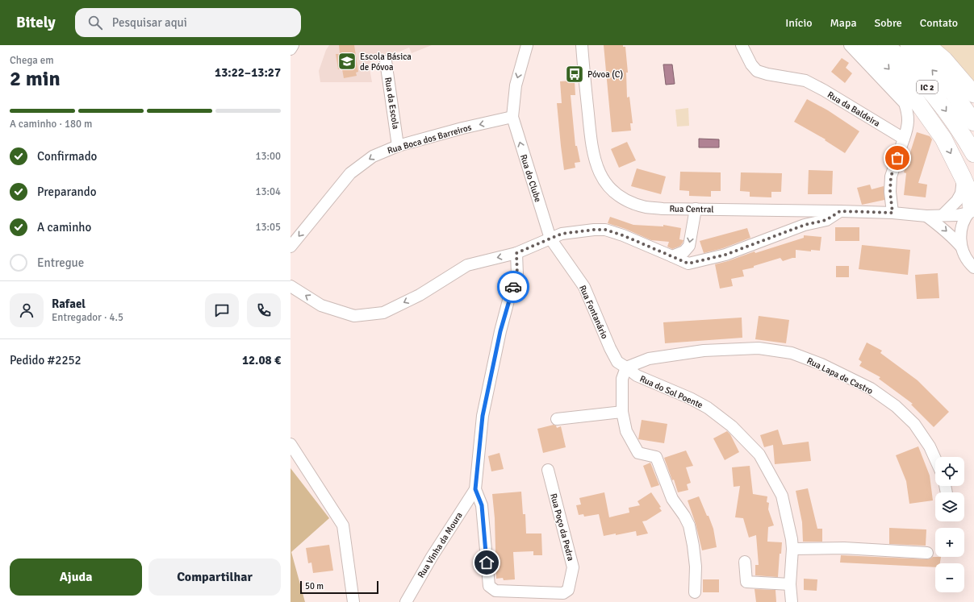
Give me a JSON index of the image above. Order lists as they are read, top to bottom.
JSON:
{
  "streets": {
    "highway": ["IC 2"],
    "street": [
      "Rua da Escola",
      "Rua da Baldeira",
      "Rua Boca dos Barreiros",
      "Rua do Clube",
      "Rua Central",
      "Rua Fontanário",
      "Rua Lapa de Castro",
      "Rua do Sol Poente",
      "Rua Poço da Pedra",
      "Rua Vinha da Moura"
    ]
  },
  "crossings": [
    ["Rua da Escola", "Rua Boca dos Barreiros"],
    ["Rua Boca dos Barreiros", "Rua do Clube"],
    ["Rua do Clube", "Rua Fontanário"],
    ["Rua Fontanário", "Rua Lapa de Castro"],
    ["Rua Fontanário", "Rua do Sol Poente"],
    ["Rua Lapa de Castro", "Rua do Sol Poente"],
    ["Rua Poço da Pedra", "Rua Vinha da Moura"]
  ],
  "one_way": ["Rua Boca dos Barreiros", "Rua do Clube"],
  "places": {
    "school or university": ["Escola Básica de Póvoa"],
    "bus stop": ["Póvoa (C)"]
  },
  "scale_bar": "50 m",
  "page": {
    "header": "Bitely",
    "search": "Pesquisar aqui",
    "nav": [
      "Início",
      "Mapa",
      "Sobre",
      "Contato"
    ],
    "heading": ["2 min", "Chega em", "13:22–13:27"],
    "panel": [
      "Rafael",
      "Entregador · 4.5",
      "Pedido #2252",
      "12.08 €"
    ],
    "bar": "A caminho · 180 m",
    "list": [
      ["Confirmado", "13:00"],
      ["Preparando", "13:04"],
      ["A caminho", "13:05"],
      "Entregue"
    ],
    "map_buttons": ["+", "−"],
    "buttons": ["Ajuda", "Compartilhar"],
    "scale": "50 m"
  }
}
